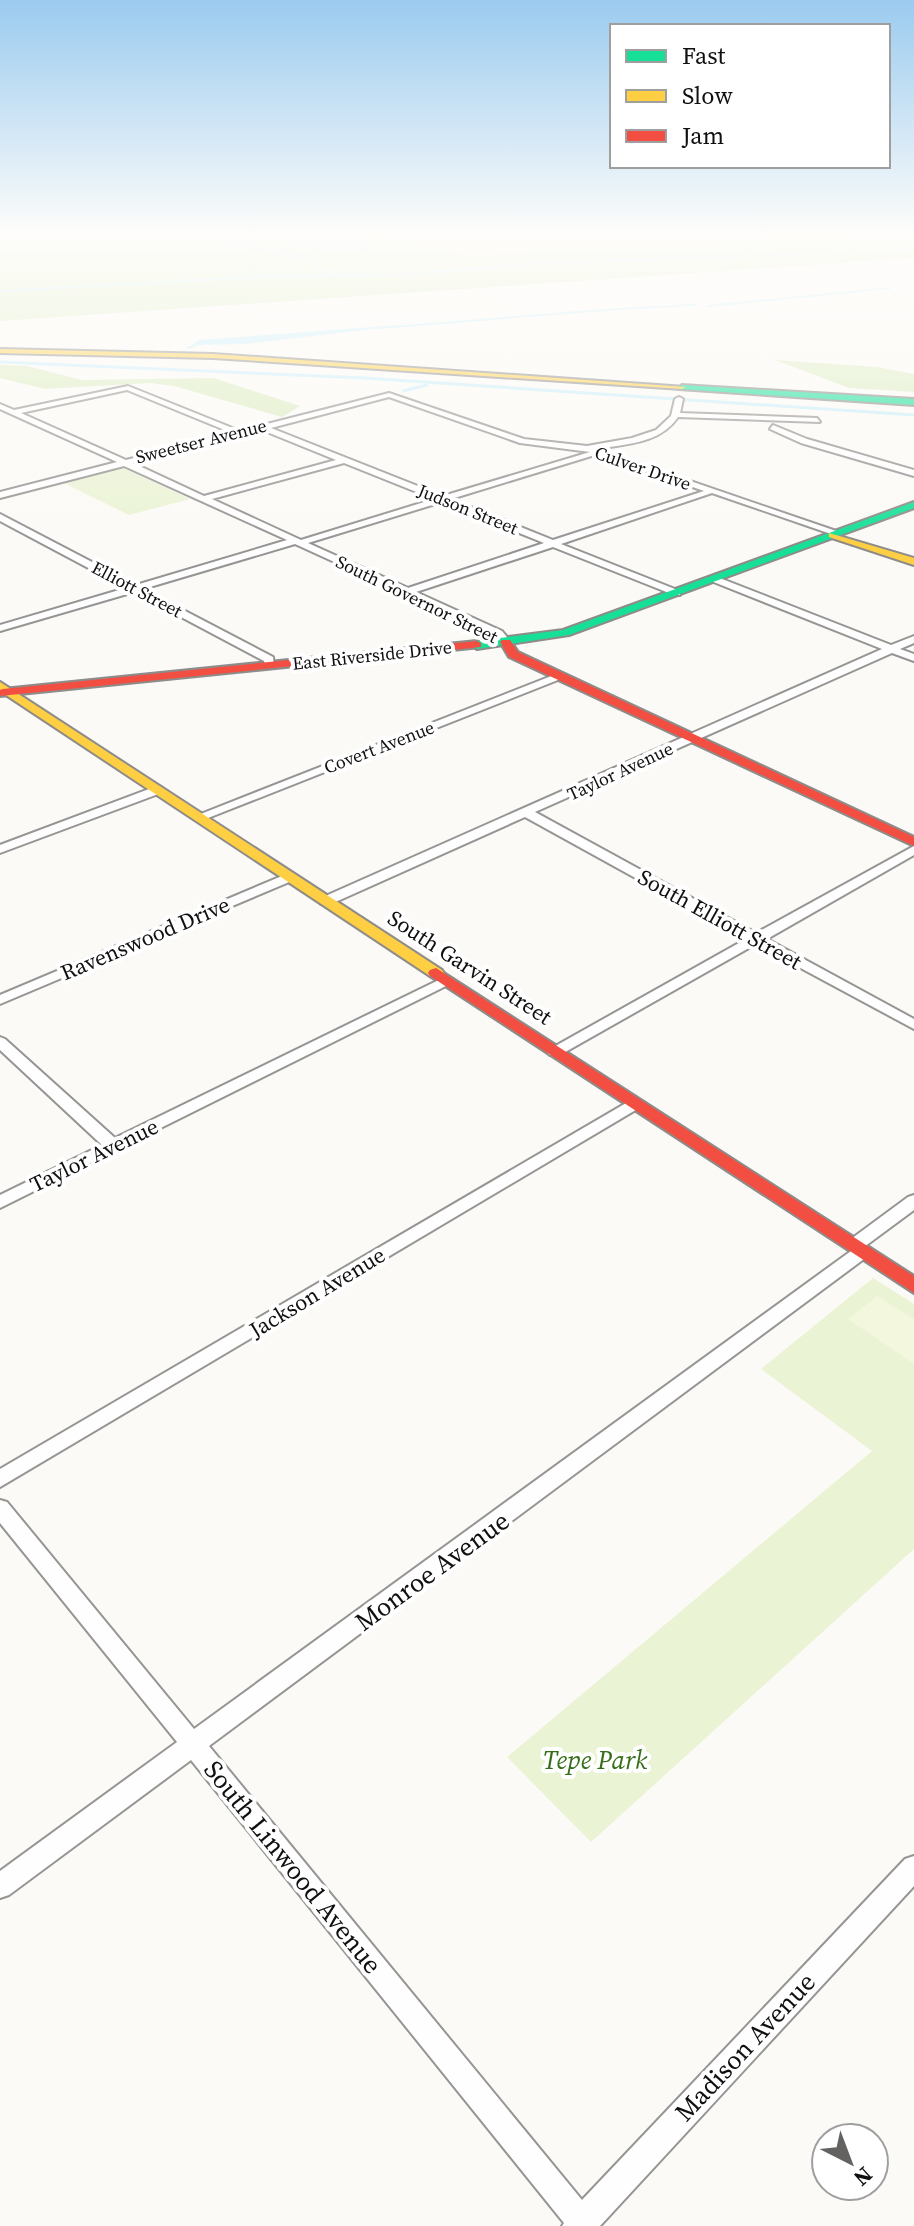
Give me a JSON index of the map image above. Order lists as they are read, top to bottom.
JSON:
{
  "streets": {
    "main road": [
      "Culver Drive",
      "South Governor Street",
      "East Riverside Drive",
      "South Garvin Street"
    ],
    "street": [
      "Sweetser Avenue",
      "Judson Street",
      "Elliott Street",
      "Covert Avenue",
      "Taylor Avenue",
      "South Elliott Street",
      "Ravenswood Drive",
      "Jackson Avenue",
      "Monroe Avenue",
      "South Linwood Avenue",
      "Madison Avenue"
    ]
  },
  "crossings": [
    ["Sweetser Avenue", "Culver Drive"],
    ["Sweetser Avenue", "Judson Street"],
    ["Sweetser Avenue", "South Governor Street"],
    ["Culver Drive", "East Riverside Drive"],
    ["Judson Street", "East Riverside Drive"],
    ["Elliott Street", "East Riverside Drive"],
    ["South Governor Street", "East Riverside Drive"],
    ["South Governor Street", "Covert Avenue"],
    ["South Governor Street", "Taylor Avenue"],
    ["East Riverside Drive", "South Garvin Street"],
    ["Covert Avenue", "South Garvin Street"],
    ["Taylor Avenue", "South Elliott Street"],
    ["Taylor Avenue", "South Garvin Street"],
    ["Ravenswood Drive", "South Garvin Street"],
    ["South Garvin Street", "Jackson Avenue"],
    ["South Garvin Street", "Monroe Avenue"],
    ["Monroe Avenue", "South Linwood Avenue"],
    ["South Linwood Avenue", "Madison Avenue"]
  ],
  "parks": ["Tepe Park"],
  "legend": ["Fast", "Slow", "Jam"],
  "north": "bottom right"
}
